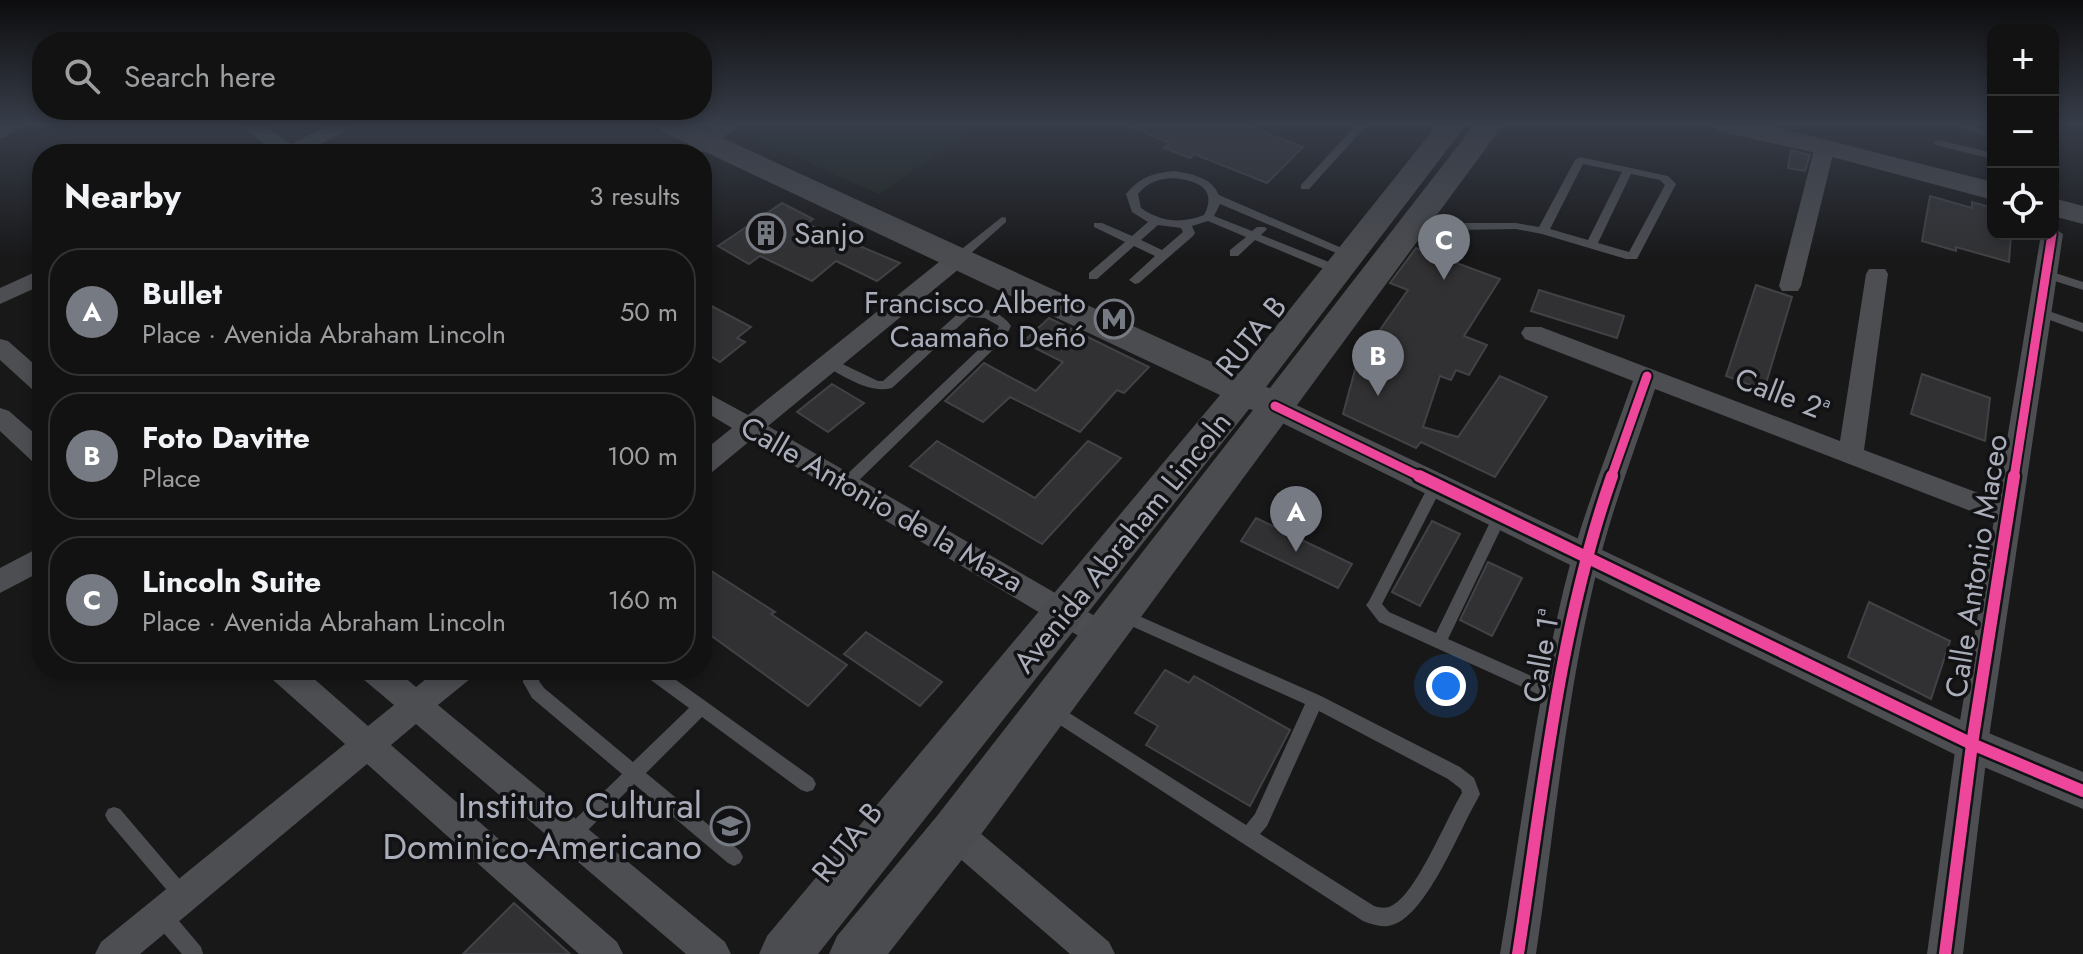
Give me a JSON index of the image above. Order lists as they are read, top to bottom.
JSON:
{
  "streets": {
    "main road": ["Avenida Abraham Lincoln"],
    "street": [
      "Calle 2ª",
      "Calle Antonio de la Maza",
      "Calle Antonio Maceo",
      "Calle 1ª"
    ],
    "lane": ["RUTA B"]
  },
  "crossings": [
    ["Calle 2ª", "Calle Antonio Maceo"],
    ["Calle 2ª", "Calle 1ª"],
    ["Calle Antonio de la Maza", "Avenida Abraham Lincoln"]
  ],
  "places": {
    "building": ["Sanjo"],
    "metro station": ["Francisco Alberto Caamaño Deñó"],
    "school or university": ["Instituto Cultural Dominico-Americano"]
  },
  "page": {
    "map_buttons": ["+", "−"],
    "search": "Search here",
    "heading": ["Nearby", "3 results"],
    "pins": ["C", "B", "A"],
    "list": [
      {
        "mark": "A",
        "name": "Bullet",
        "note": "Place · Avenida Abraham Lincoln",
        "value": "50 m"
      },
      {
        "mark": "B",
        "name": "Foto Davitte",
        "note": "Place",
        "value": "100 m"
      },
      {
        "mark": "C",
        "name": "Lincoln Suite",
        "note": "Place · Avenida Abraham Lincoln",
        "value": "160 m"
      }
    ]
  }
}
